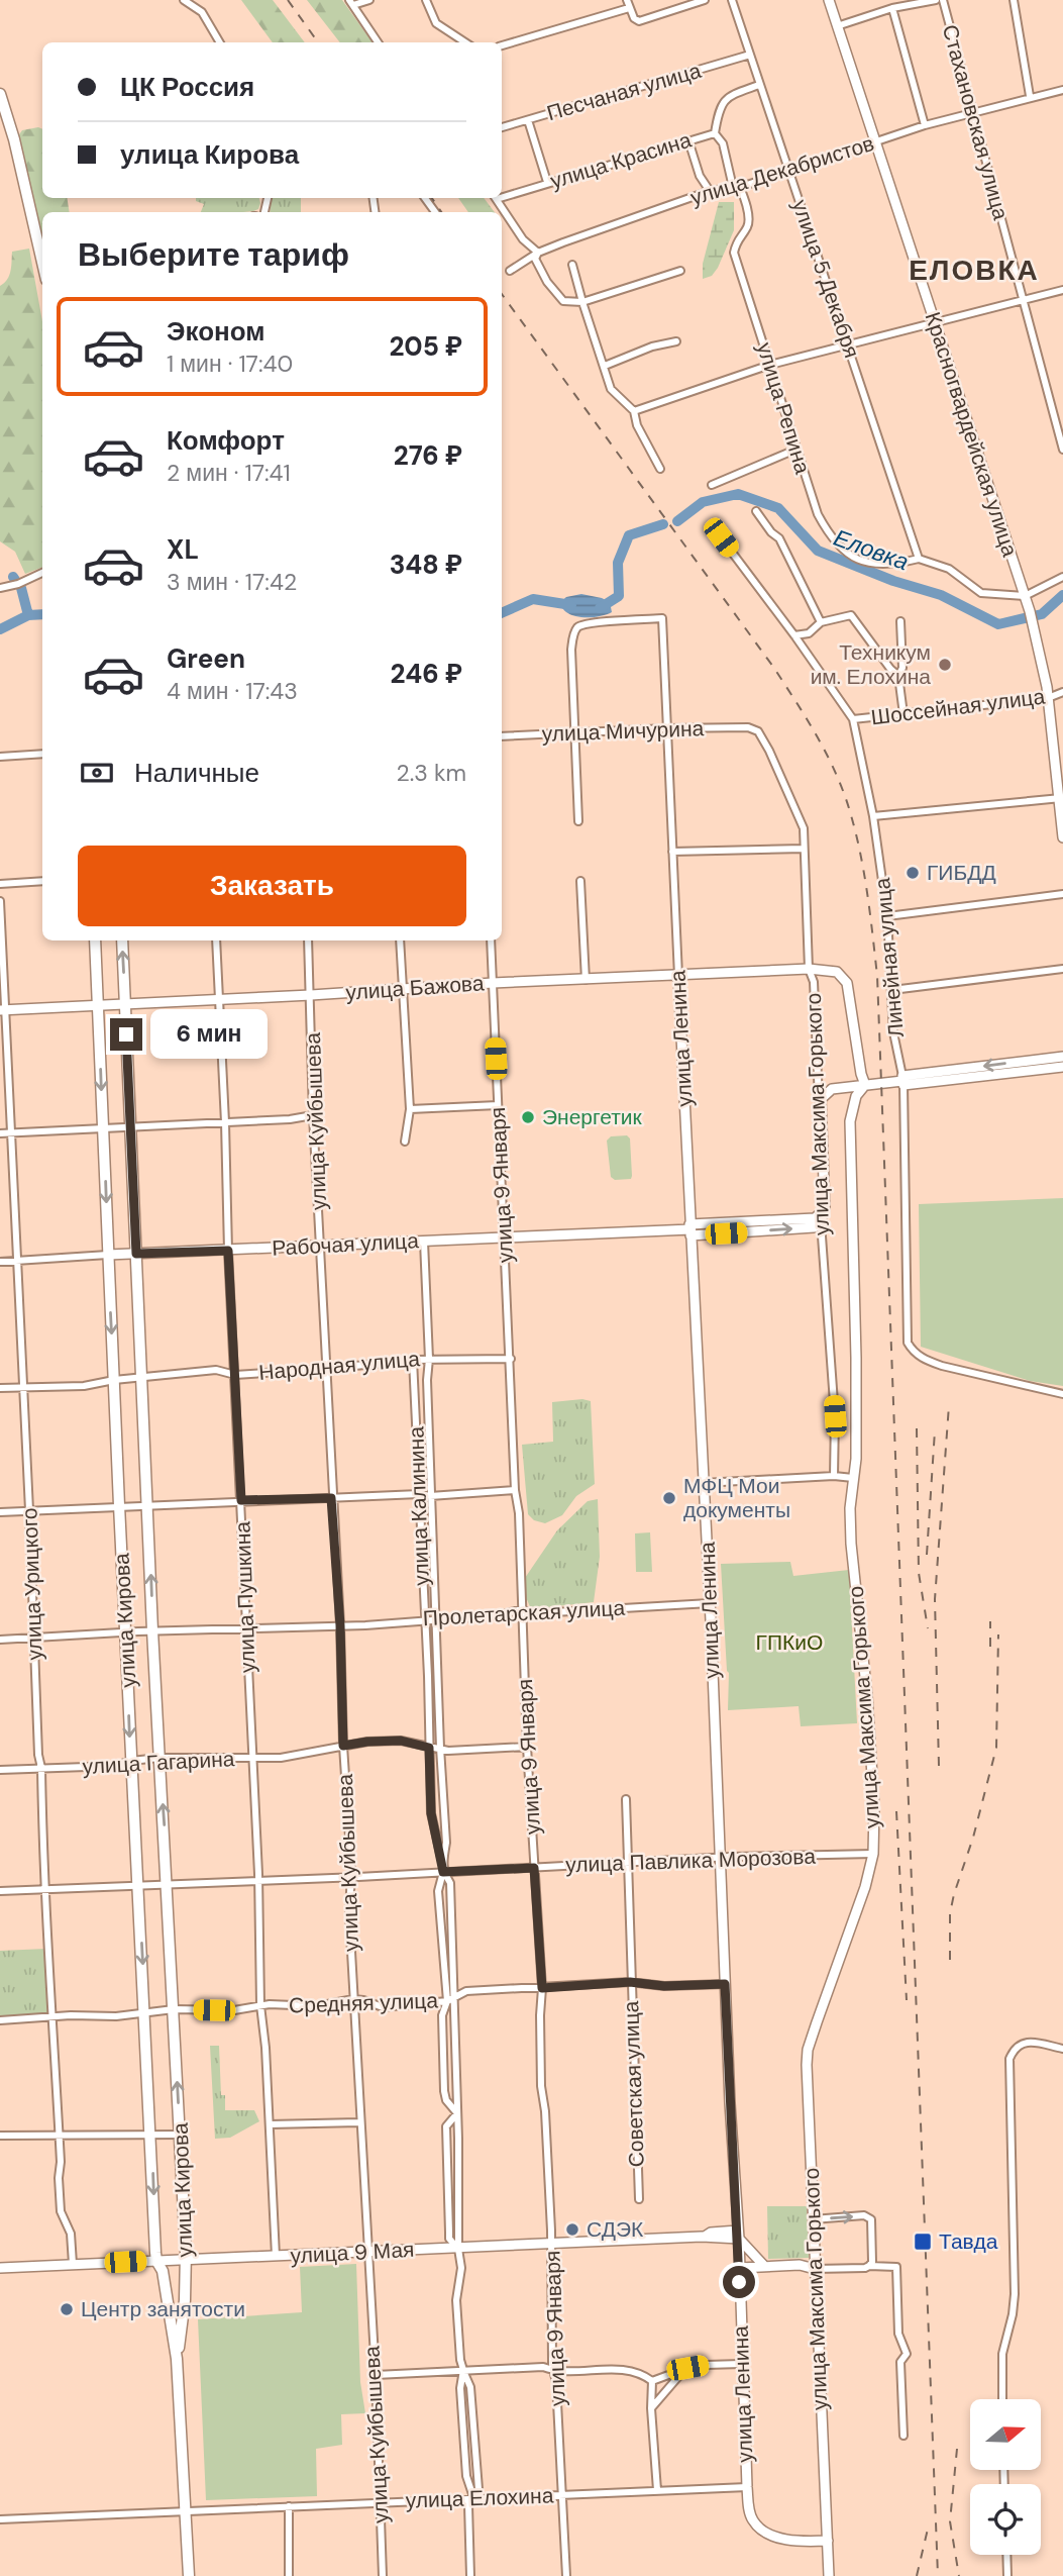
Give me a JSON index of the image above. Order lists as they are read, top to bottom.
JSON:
{
  "streets": {
    "main road": ["улица Кирова"],
    "street": [
      "Песчаная улица",
      "Стахановская улица",
      "улица Красина",
      "улица Декабристов",
      "улица 5 Декабря",
      "улица Репина",
      "Красногвардейская улица",
      "Шоссейная улица",
      "улица Мичурина",
      "Линейная улица",
      "улица Бажова",
      "улица Ленина",
      "улица Максима Горького",
      "улица Куйбышева",
      "улица 9 Января",
      "Рабочая улица",
      "Народная улица",
      "улица Калинина",
      "улица Урицкого",
      "улица Пушкина",
      "Пролетарская улица",
      "улица Гагарина",
      "улица Павлика Морозова",
      "Средняя улица",
      "Советская улица",
      "улица 9 Мая",
      "улица Елохина"
    ]
  },
  "crossings": [
    ["Песчаная улица", "улица 5 Декабря"],
    ["Стахановская улица", "улица Декабристов"],
    ["улица Красина", "улица 5 Декабря"],
    ["улица Красина", "улица Репина"],
    ["улица Декабристов", "улица 5 Декабря"],
    ["улица Декабристов", "улица Репина"],
    ["улица Декабристов", "Красногвардейская улица"],
    ["улица 5 Декабря", "улица Репина"],
    ["Красногвардейская улица", "Шоссейная улица"],
    ["Шоссейная улица", "Линейная улица"],
    ["улица Мичурина", "улица Ленина"],
    ["улица Мичурина", "улица Максима Горького"],
    ["улица Бажова", "улица Ленина"],
    ["улица Бажова", "улица Максима Горького"],
    ["улица Бажова", "улица Куйбышева"],
    ["улица Бажова", "улица 9 Января"],
    ["улица Бажова", "улица Урицкого"],
    ["улица Бажова", "улица Пушкина"],
    ["улица Бажова", "улица Кирова"],
    ["улица Ленина", "улица Максима Горького"],
    ["улица Ленина", "Рабочая улица"],
    ["улица Ленина", "Пролетарская улица"],
    ["улица Ленина", "улица Павлика Морозова"],
    ["улица Ленина", "Средняя улица"],
    ["улица Ленина", "улица 9 Мая"],
    ["улица Ленина", "улица Елохина"],
    ["улица Максима Горького", "Рабочая улица"],
    ["улица Максима Горького", "улица Павлика Морозова"],
    ["улица Куйбышева", "Рабочая улица"],
    ["улица Куйбышева", "Народная улица"],
    ["улица Куйбышева", "Пролетарская улица"],
    ["улица Куйбышева", "улица Гагарина"],
    ["улица Куйбышева", "улица Павлика Морозова"],
    ["улица Куйбышева", "Средняя улица"],
    ["улица Куйбышева", "улица 9 Мая"],
    ["улица Куйбышева", "улица Елохина"],
    ["улица 9 Января", "Рабочая улица"],
    ["улица 9 Января", "Народная улица"],
    ["улица 9 Января", "Пролетарская улица"],
    ["улица 9 Января", "улица Гагарина"],
    ["улица 9 Января", "улица Павлика Морозова"],
    ["улица 9 Января", "Средняя улица"],
    ["улица 9 Января", "улица 9 Мая"],
    ["улица 9 Января", "улица Елохина"],
    ["Рабочая улица", "улица Калинина"],
    ["Рабочая улица", "улица Урицкого"],
    ["Рабочая улица", "улица Пушкина"],
    ["Рабочая улица", "улица Кирова"],
    ["Народная улица", "улица Калинина"],
    ["Народная улица", "улица Урицкого"],
    ["Народная улица", "улица Пушкина"],
    ["Народная улица", "улица Кирова"],
    ["улица Калинина", "Пролетарская улица"],
    ["улица Калинина", "улица Гагарина"],
    ["улица Калинина", "улица Павлика Морозова"],
    ["улица Калинина", "Средняя улица"],
    ["улица Калинина", "улица 9 Мая"],
    ["улица Калинина", "улица Елохина"],
    ["улица Урицкого", "Пролетарская улица"],
    ["улица Урицкого", "улица Гагарина"],
    ["улица Урицкого", "улица Павлика Морозова"],
    ["улица Урицкого", "Средняя улица"],
    ["улица Урицкого", "улица 9 Мая"],
    ["улица Пушкина", "Пролетарская улица"],
    ["улица Пушкина", "улица Гагарина"],
    ["улица Пушкина", "улица Павлика Морозова"],
    ["улица Пушкина", "Средняя улица"],
    ["улица Пушкина", "улица 9 Мая"],
    ["Пролетарская улица", "улица Кирова"],
    ["улица Кирова", "улица Гагарина"],
    ["улица Кирова", "улица Павлика Морозова"],
    ["улица Кирова", "Средняя улица"],
    ["улица Кирова", "улица 9 Мая"],
    ["улица Кирова", "улица Елохина"],
    ["улица Павлика Морозова", "Советская улица"],
    ["Средняя улица", "Советская улица"]
  ],
  "districts": ["ЕЛОВКА"],
  "water": ["Еловка"],
  "parks": ["ГПКиО"],
  "places": {
    "other": [
      "Техникум им. Елохина",
      "ГИБДД",
      "Энергетик",
      "МФЦ Мои документы",
      "СДЭК",
      "Центр занятости"
    ],
    "transit": ["Тавда"]
  },
  "north": "right",
  "page": {
    "banner": ["ЦК Россия", "улица Кирова"],
    "heading": "Выберите тариф",
    "list": [
      {
        "name": "Эконом",
        "note": "1 мин · 17:40",
        "value": "205 ₽"
      },
      {
        "name": "Комфорт",
        "note": "2 мин · 17:41",
        "value": "276 ₽"
      },
      {
        "name": "XL",
        "note": "3 мин · 17:42",
        "value": "348 ₽"
      },
      {
        "name": "Green",
        "note": "4 мин · 17:43",
        "value": "246 ₽"
      }
    ],
    "pay": ["Наличные", "2.3 km"],
    "buttons": "Заказать",
    "bubble": "6 мин"
  }
}
